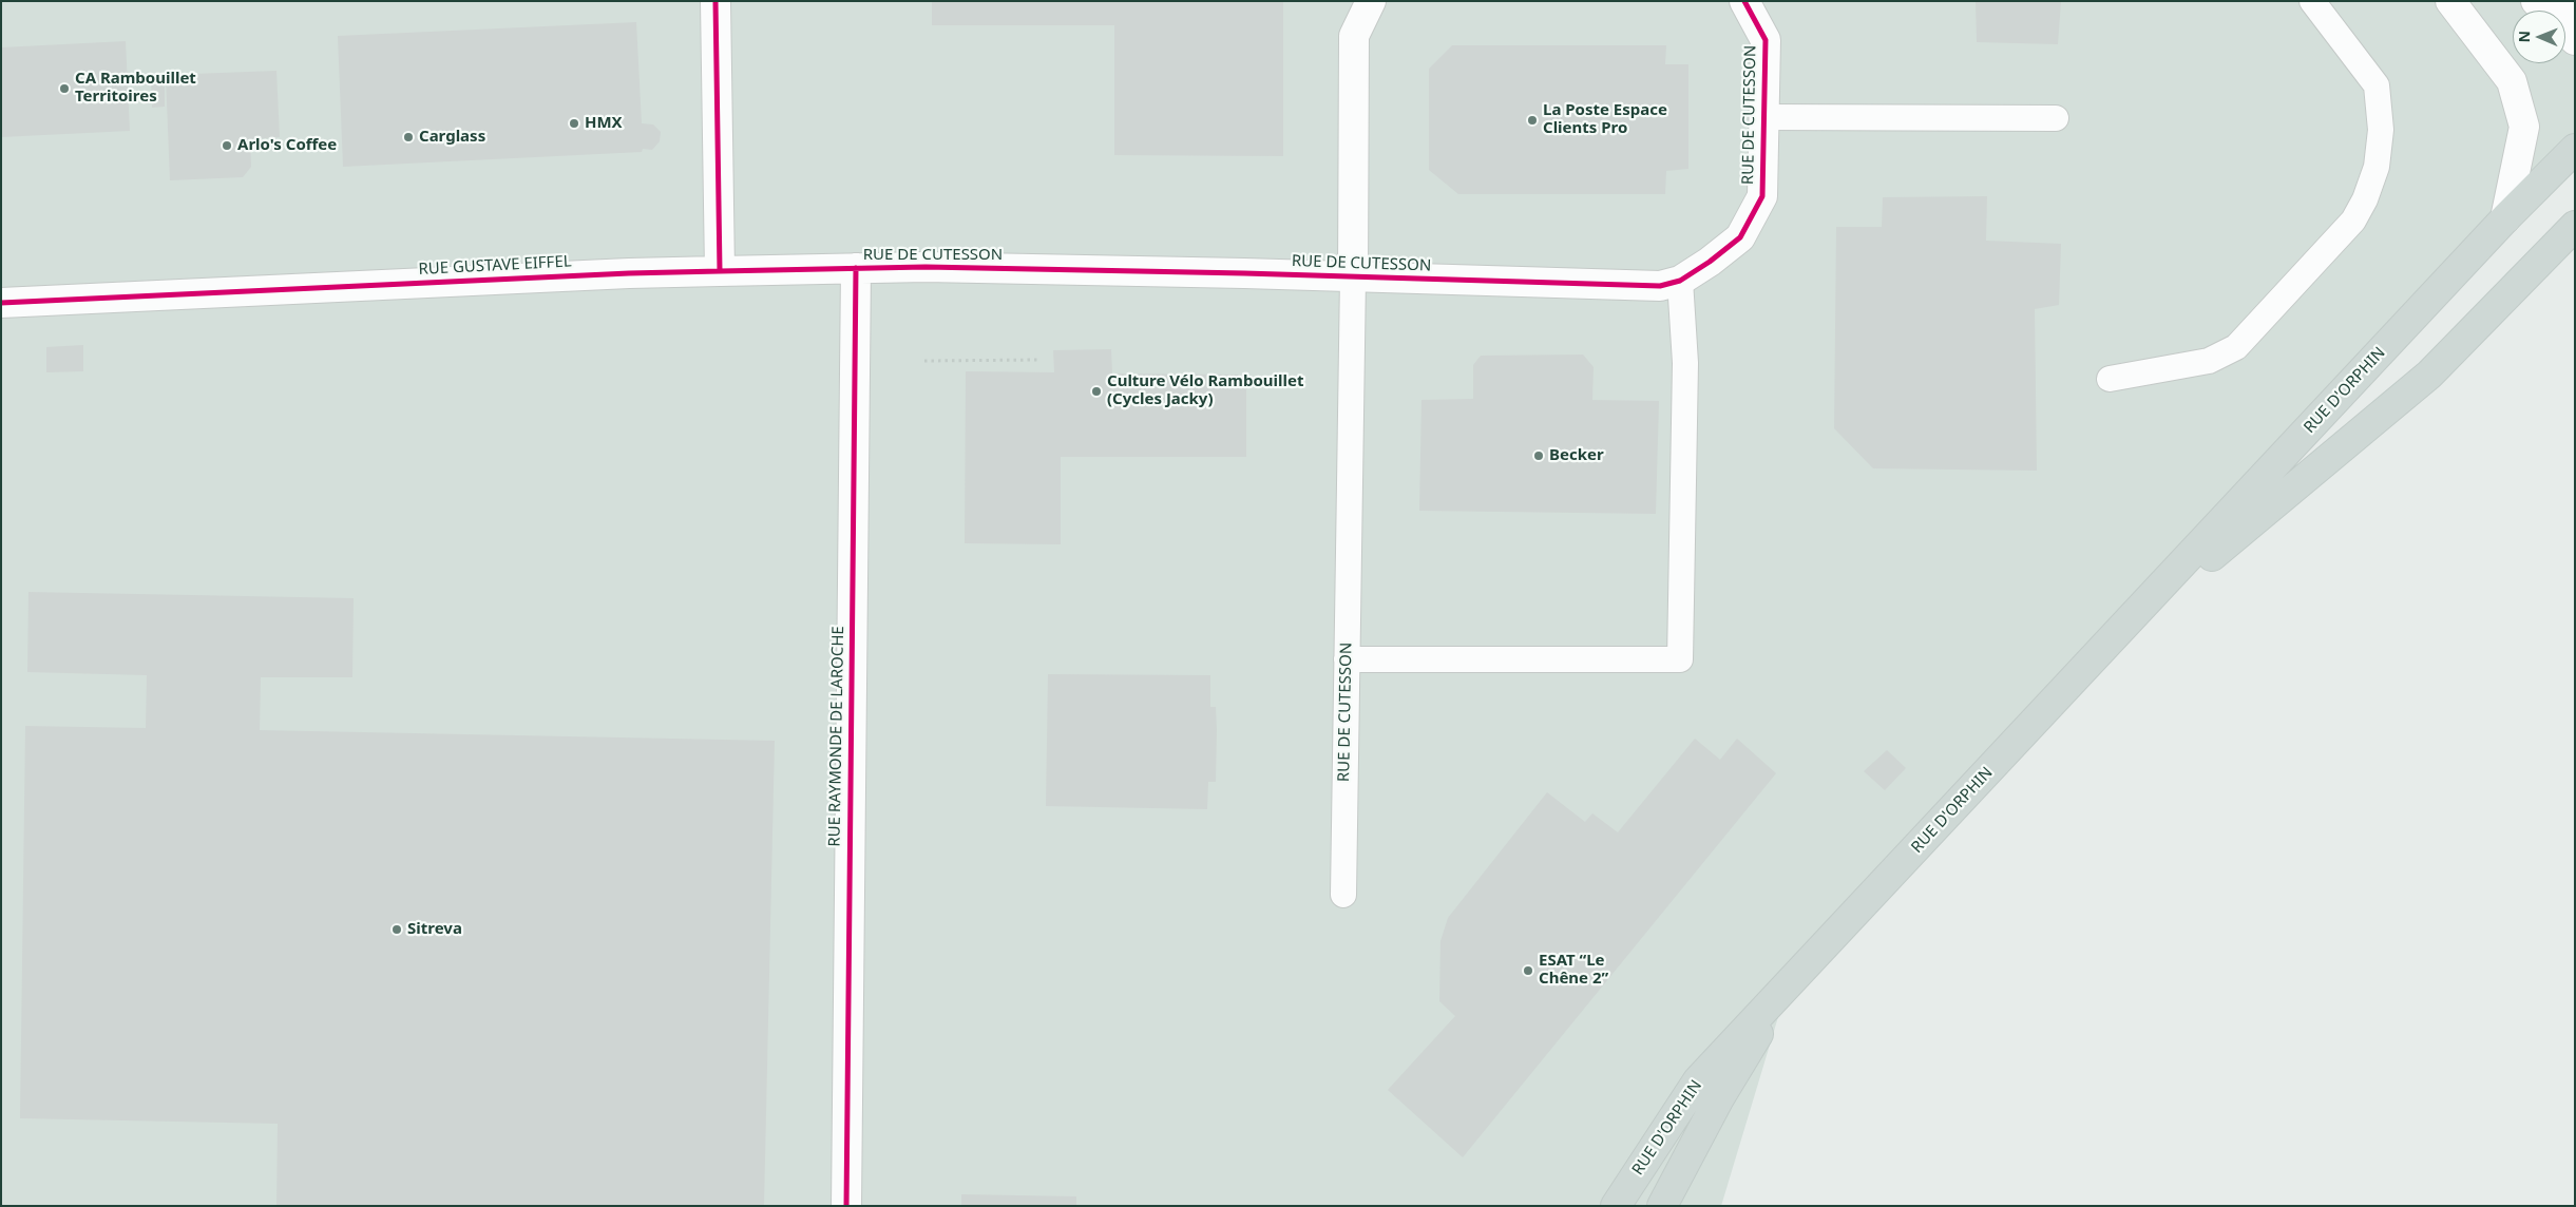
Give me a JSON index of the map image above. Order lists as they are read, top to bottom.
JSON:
{
  "streets": {
    "main road": ["RUE D'ORPHIN"],
    "street": ["RUE DE CUTESSON", "RUE GUSTAVE EIFFEL", "RUE RAYMONDE DE LAROCHE"]
  },
  "crossings": [
    ["RUE DE CUTESSON", "RUE GUSTAVE EIFFEL"],
    ["RUE DE CUTESSON", "RUE RAYMONDE DE LAROCHE"]
  ],
  "places": [
    "CA Rambouillet Territoires",
    "La Poste Espace Clients Pro",
    "HMX",
    "Carglass",
    "Arlo's Coffee",
    "Culture Vélo Rambouillet (Cycles Jacky)",
    "Becker",
    "Sitreva",
    "ESAT “Le Chêne 2”"
  ],
  "north": "left"
}
